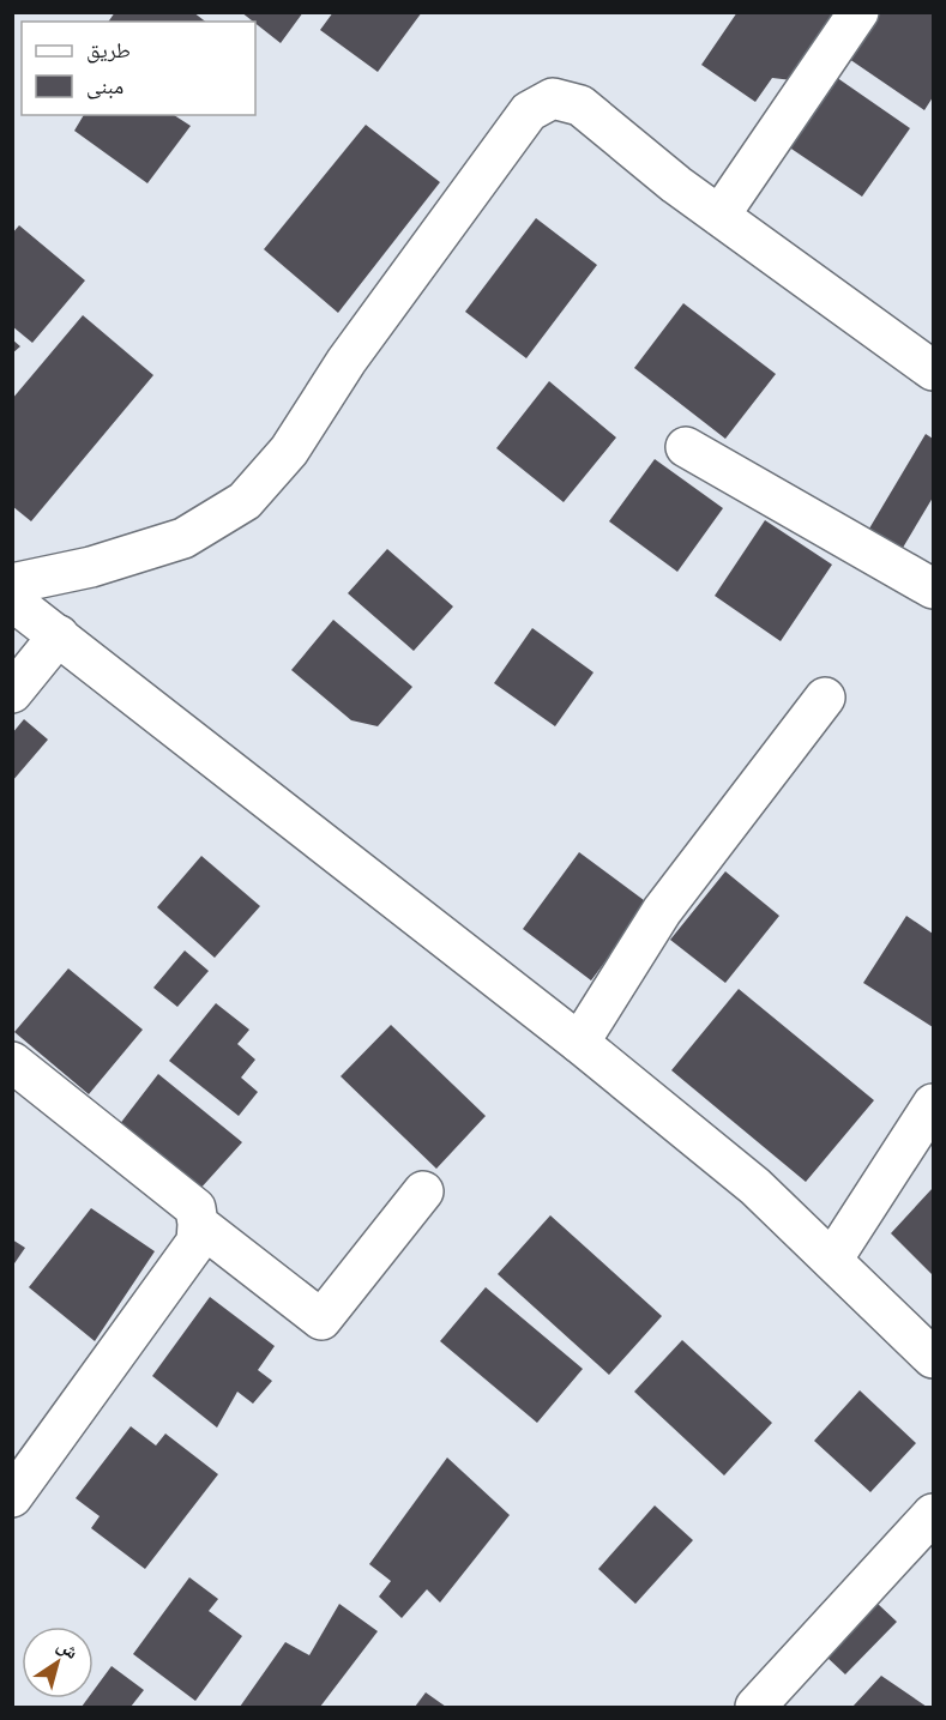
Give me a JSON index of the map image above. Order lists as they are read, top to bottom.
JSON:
{
  "legend": ["طريق", "مبنى"],
  "north": "top right"
}
